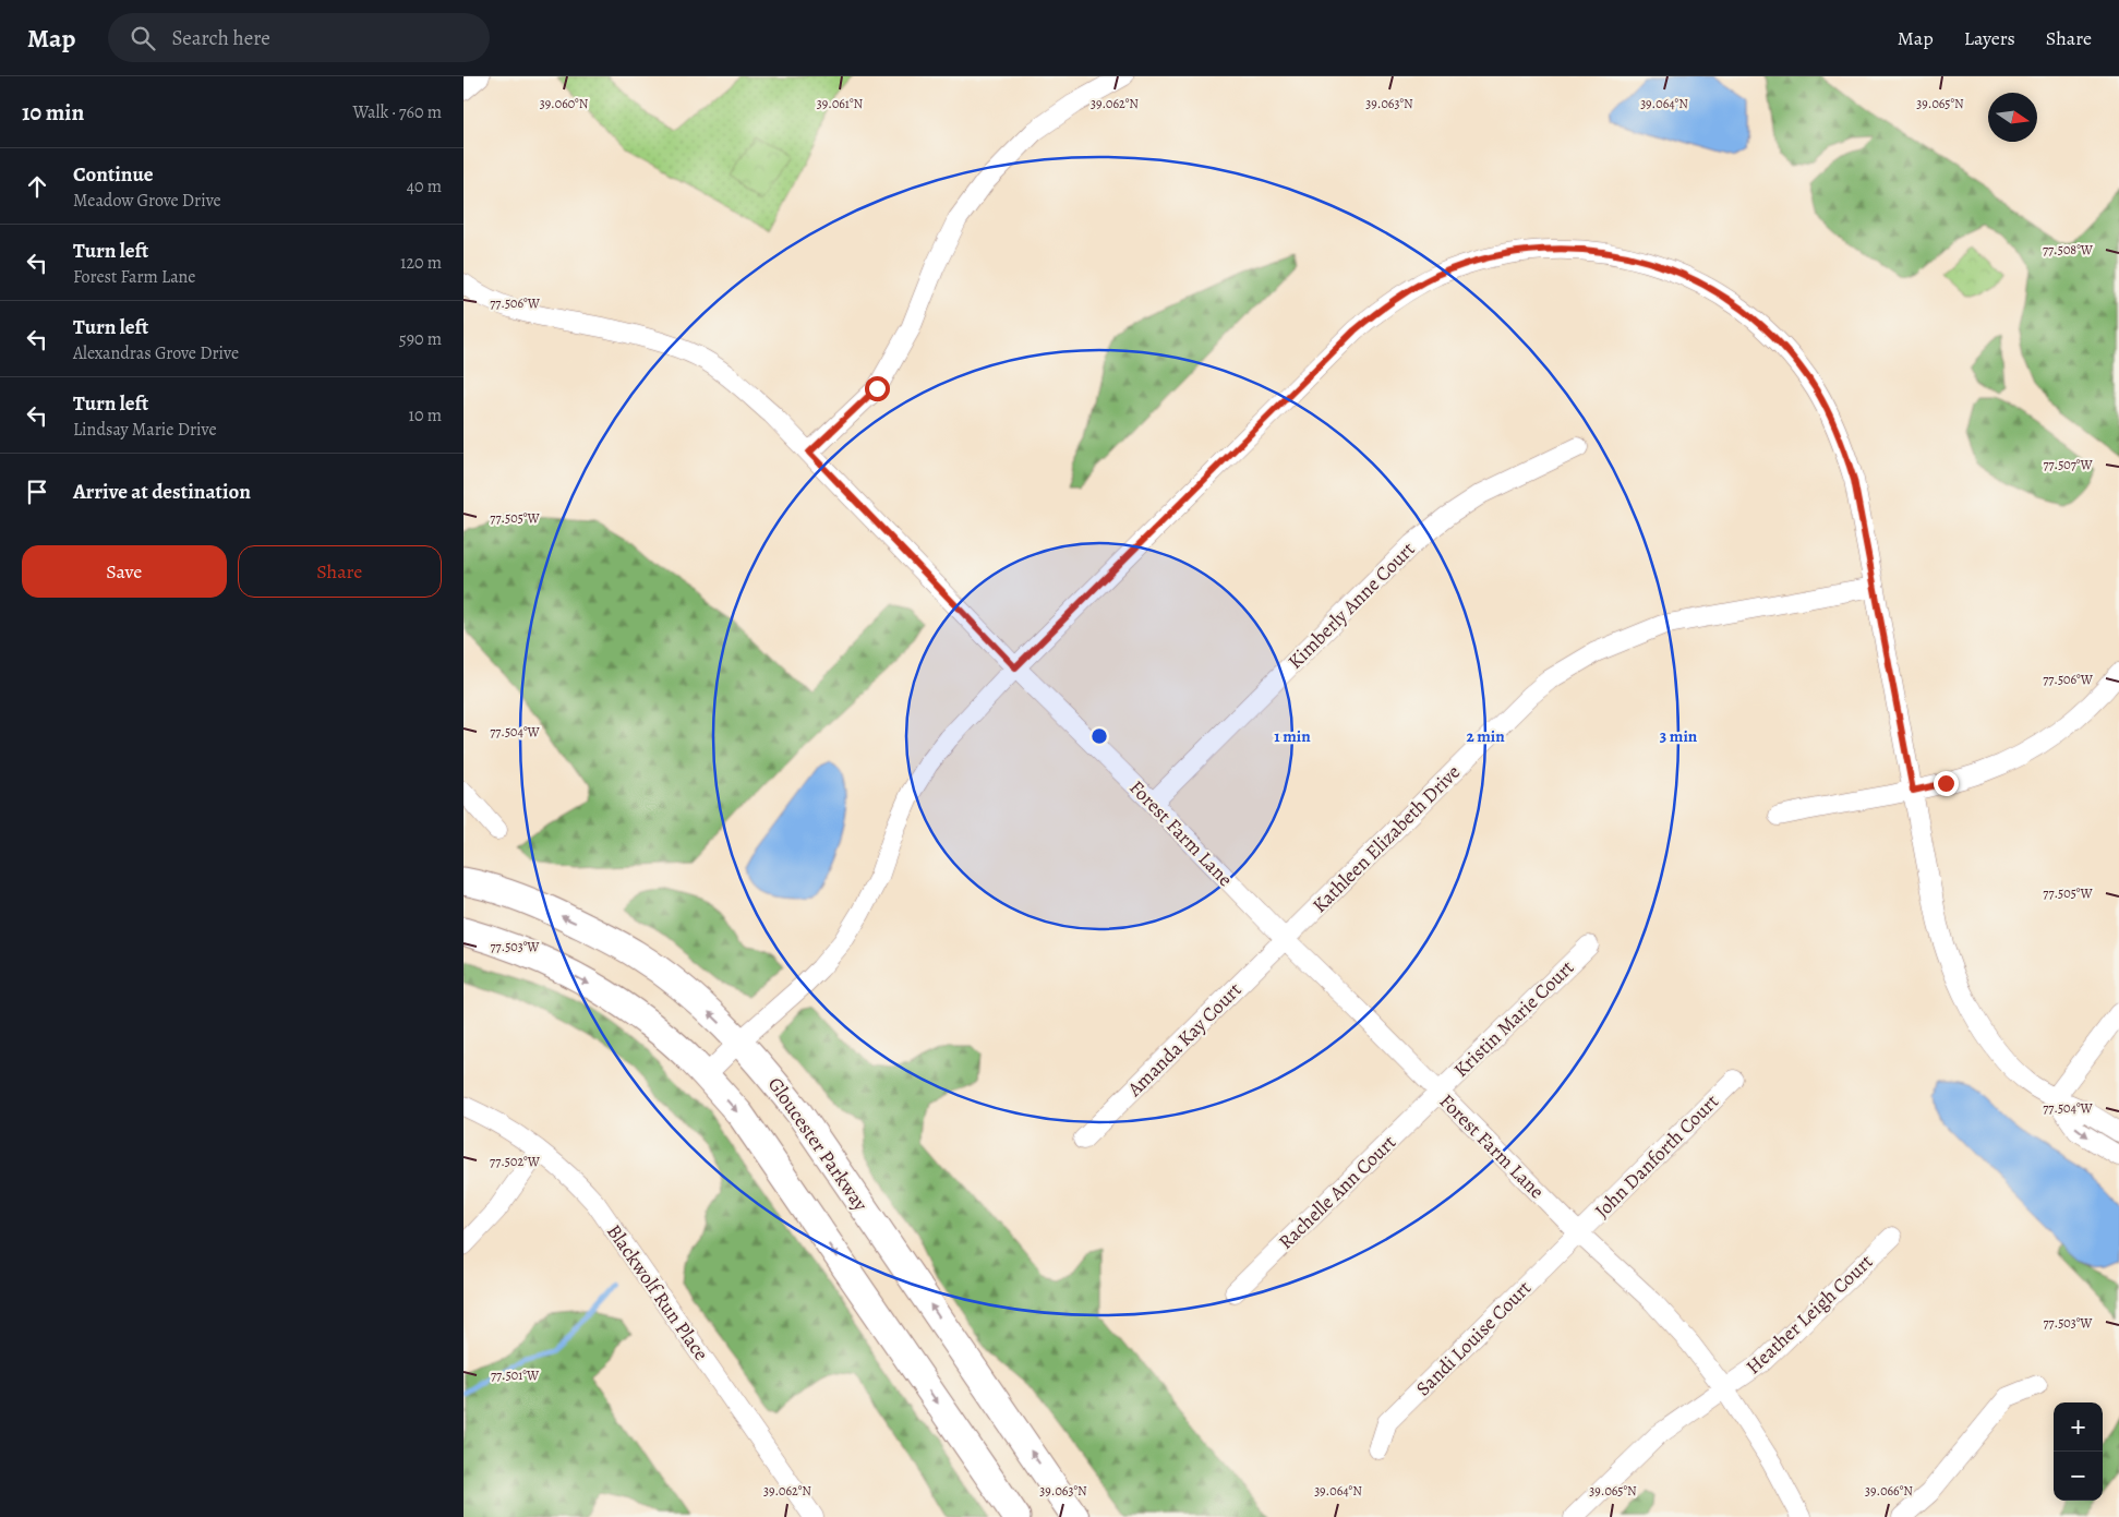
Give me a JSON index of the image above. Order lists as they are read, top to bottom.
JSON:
{
  "streets": {
    "main road": ["Gloucester Parkway"],
    "street": [
      "Kimberly Anne Court",
      "Forest Farm Lane",
      "Kathleen Elizabeth Drive",
      "Kristin Marie Court",
      "Amanda Kay Court",
      "John Danforth Court",
      "Rachelle Ann Court",
      "Blackwolf Run Place",
      "Heather Leigh Court",
      "Sandi Louise Court"
    ]
  },
  "crossings": [
    ["Kimberly Anne Court", "Forest Farm Lane"],
    ["Forest Farm Lane", "Kathleen Elizabeth Drive"],
    ["Forest Farm Lane", "Kristin Marie Court"],
    ["Forest Farm Lane", "Amanda Kay Court"],
    ["Forest Farm Lane", "John Danforth Court"],
    ["Forest Farm Lane", "Rachelle Ann Court"],
    ["Forest Farm Lane", "Heather Leigh Court"],
    ["Forest Farm Lane", "Sandi Louise Court"],
    ["Kathleen Elizabeth Drive", "Amanda Kay Court"],
    ["Kristin Marie Court", "Rachelle Ann Court"],
    ["John Danforth Court", "Sandi Louise Court"]
  ],
  "north": "right",
  "page": {
    "header": "Map",
    "search": "Search here",
    "nav": ["Map", "Layers", "Share"],
    "heading": ["10 min", "Walk · 760 m"],
    "list": [
      ["Continue", "Meadow Grove Drive", "40 m"],
      ["Turn left", "Forest Farm Lane", "120 m"],
      ["Turn left", "Alexandras Grove Drive", "590 m"],
      ["Turn left", "Lindsay Marie Drive", "10 m"],
      "Arrive at destination"
    ],
    "buttons": ["Save", "Share"],
    "map_buttons": ["+", "−"]
  },
  "coordinates": [
    "39.060°N",
    "39.061°N",
    "39.062°N",
    "39.063°N",
    "39.064°N",
    "39.065°N",
    "77.508°W",
    "77.506°W",
    "77.507°W",
    "77.505°W",
    "77.504°W",
    "77.503°W",
    "77.502°W",
    "77.501°W",
    "39.066°N"
  ],
  "rings": ["1 min", "2 min", "3 min"]
}
